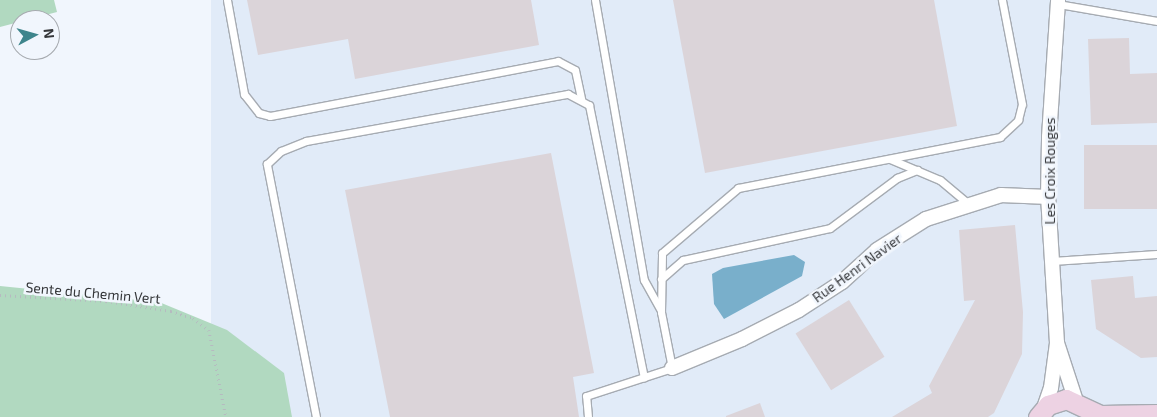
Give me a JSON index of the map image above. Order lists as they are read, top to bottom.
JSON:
{
  "streets": {
    "street": ["Les Croix Rouges", "Rue Henri Navier"],
    "path": ["Sente du Chemin Vert"]
  },
  "crossings": [
    ["Les Croix Rouges", "Rue Henri Navier"]
  ],
  "north": "right"
}
